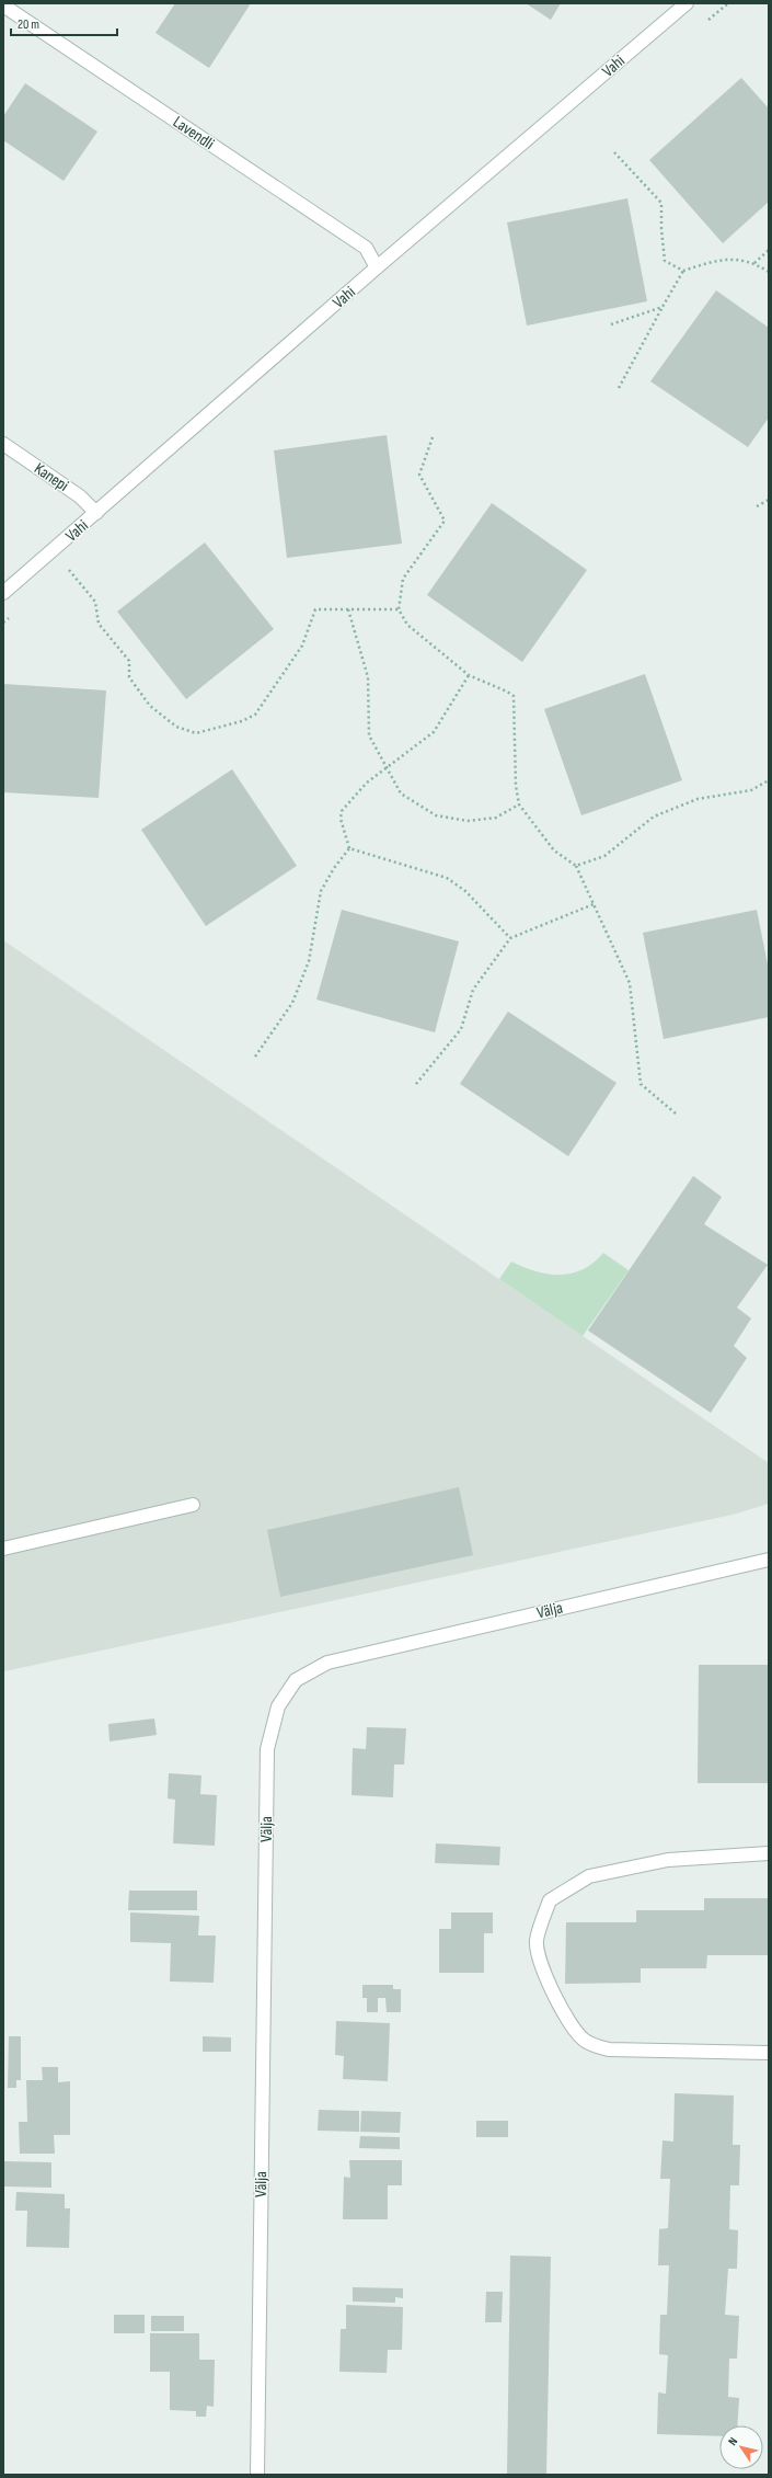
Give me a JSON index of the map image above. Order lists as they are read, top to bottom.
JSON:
{
  "streets": {
    "street": [
      "Vahi",
      "Lavendli",
      "Kanepi",
      "Välja"
    ]
  },
  "crossings": [
    ["Vahi", "Lavendli"],
    ["Vahi", "Kanepi"]
  ],
  "scale_bar": "20 m",
  "north": "top left"
}
